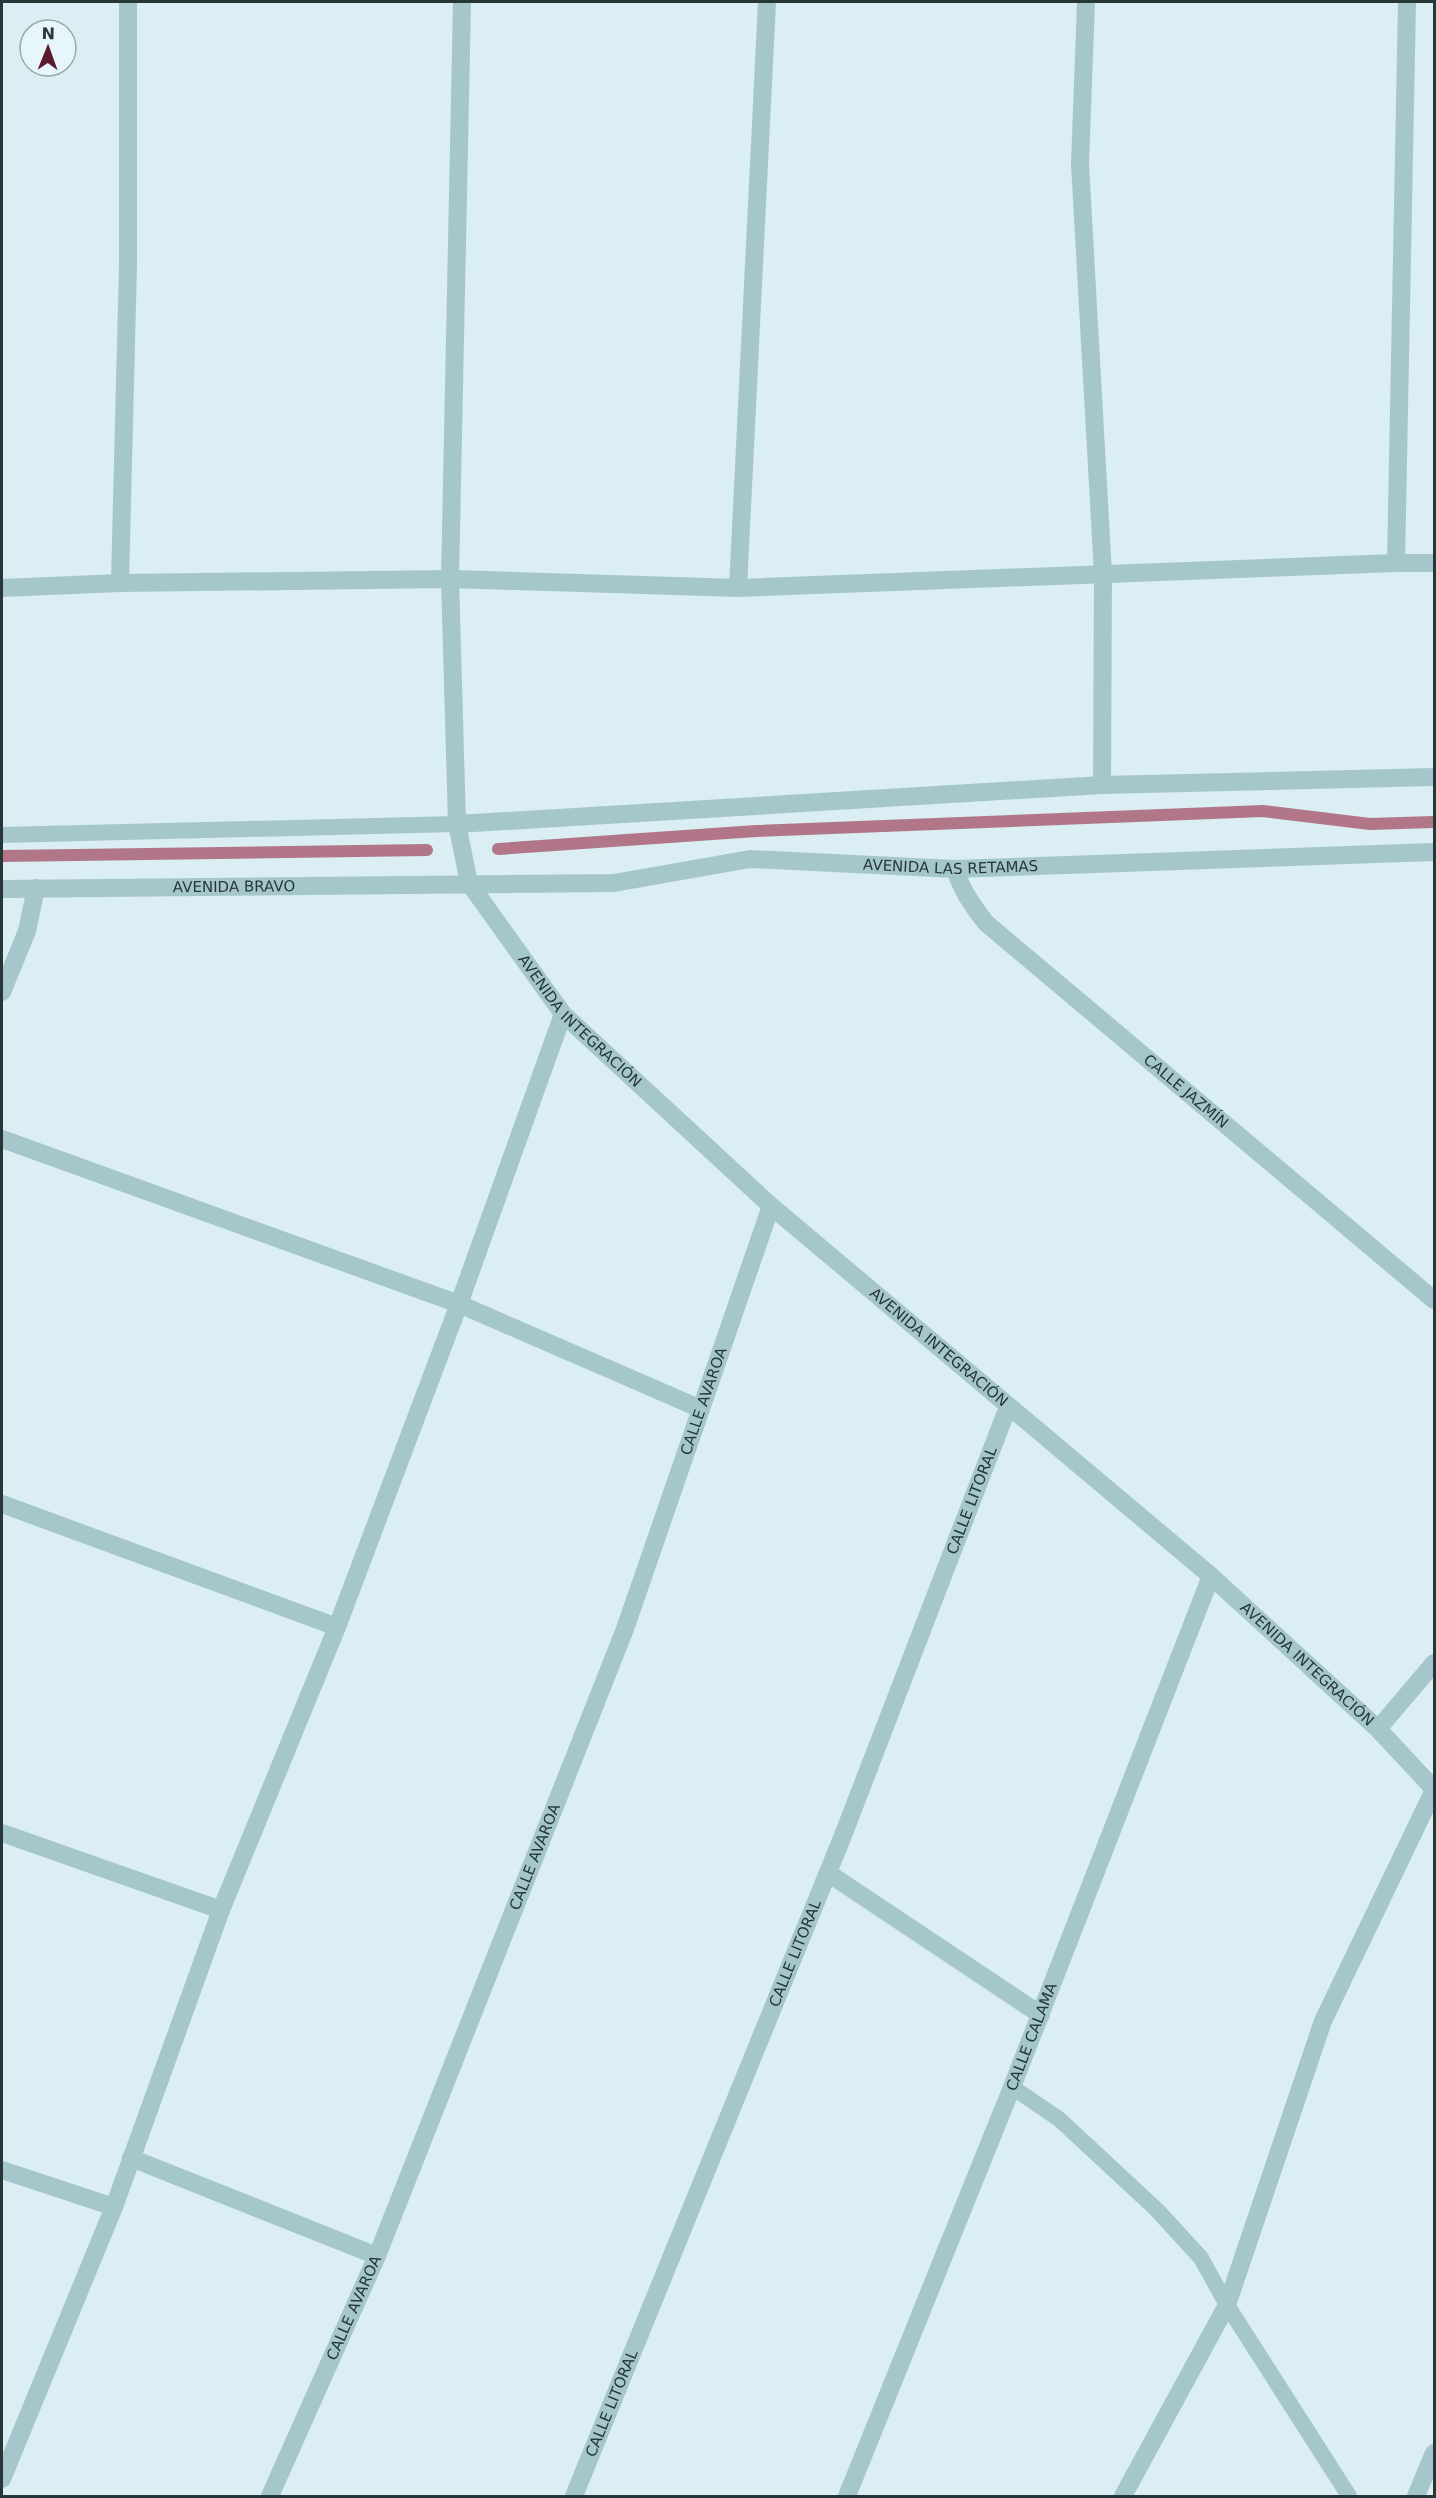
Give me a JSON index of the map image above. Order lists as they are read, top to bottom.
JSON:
{
  "streets": {
    "street": [
      "AVENIDA LAS RETAMAS",
      "AVENIDA BRAVO",
      "AVENIDA INTEGRACIÓN",
      "CALLE JAZMÍN",
      "CALLE AVAROA",
      "CALLE LITORAL",
      "CALLE CALAMA"
    ]
  },
  "crossings": [
    ["AVENIDA LAS RETAMAS", "AVENIDA BRAVO"],
    ["AVENIDA LAS RETAMAS", "AVENIDA INTEGRACIÓN"],
    ["AVENIDA LAS RETAMAS", "CALLE JAZMÍN"],
    ["AVENIDA BRAVO", "AVENIDA INTEGRACIÓN"],
    ["AVENIDA INTEGRACIÓN", "CALLE AVAROA"],
    ["AVENIDA INTEGRACIÓN", "CALLE LITORAL"],
    ["AVENIDA INTEGRACIÓN", "CALLE CALAMA"]
  ],
  "north": "top"
}
